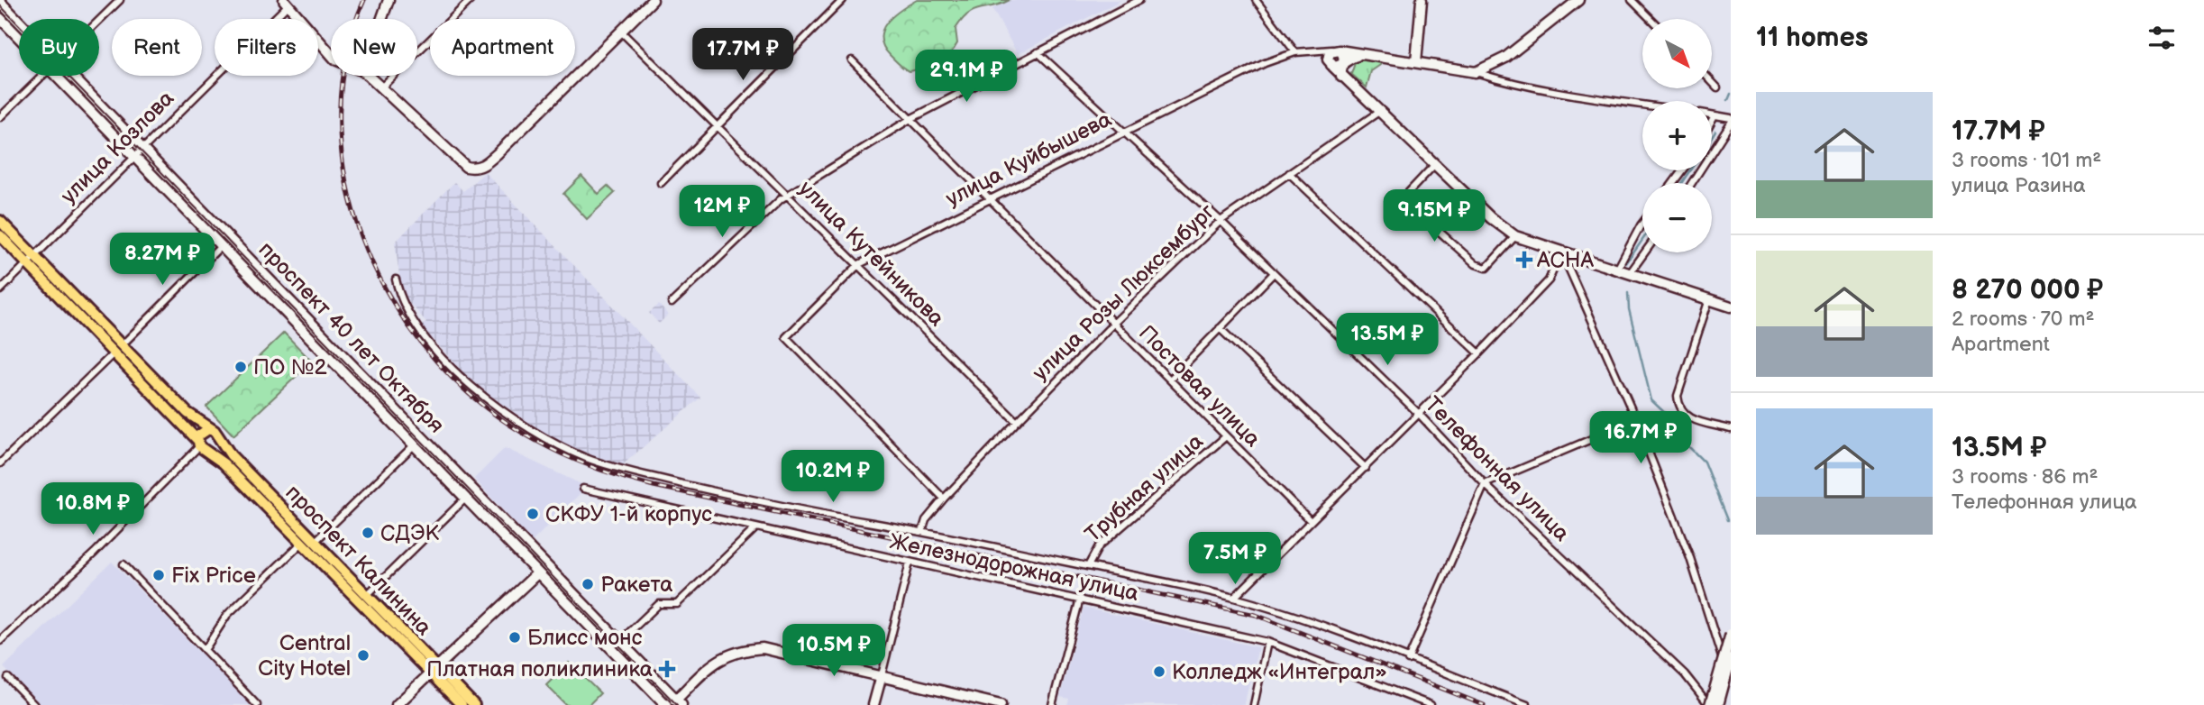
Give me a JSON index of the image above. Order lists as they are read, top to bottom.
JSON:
{
  "streets": {
    "main road": ["проспект Калинина"],
    "street": [
      "улица Козлова",
      "улица Куйбышева",
      "улица Кутейникова",
      "улица Розы Люксембург",
      "проспект 40 лет Октября",
      "Постовая улица",
      "Телефонная улица",
      "Трубная улица",
      "Железнодорожная улица"
    ]
  },
  "crossings": [
    ["улица Козлова", "проспект 40 лет Октября"],
    ["улица Козлова", "проспект Калинина"],
    ["улица Куйбышева", "улица Кутейникова"],
    ["улица Куйбышева", "улица Розы Люксембург"],
    ["улица Куйбышева", "Постовая улица"],
    ["улица Куйбышева", "Телефонная улица"],
    ["улица Кутейникова", "улица Розы Люксембург"],
    ["улица Розы Люксембург", "Постовая улица"],
    ["улица Розы Люксембург", "Телефонная улица"],
    ["улица Розы Люксембург", "Железнодорожная улица"],
    ["Постовая улица", "Трубная улица"],
    ["Трубная улица", "Железнодорожная улица"]
  ],
  "places": {
    "health": ["АСНА", "Платная поликлиника"],
    "other": [
      "ПО №2",
      "СКФУ 1-й корпус",
      "СДЭК",
      "Fix Price",
      "Ракета",
      "Блисс монс",
      "Central City Hotel",
      "Колледж «Интеграл»"
    ]
  },
  "north": "bottom right",
  "page": {
    "heading": "11 homes",
    "map_buttons": ["+", "−"],
    "chip": [
      "Buy",
      "Rent",
      "Filters",
      "New",
      "Apartment"
    ],
    "price": [
      "17.7M ₽",
      "29.1M ₽",
      "12M ₽",
      "9.15M ₽",
      "8.27M ₽",
      "13.5M ₽",
      "16.7M ₽",
      "10.2M ₽",
      "10.8M ₽",
      "7.5M ₽",
      "10.5M ₽"
    ],
    "list": [
      {
        "name": "17.7M ₽",
        "note": "3 rooms · 101 m² · улица Разина"
      },
      {
        "name": "8 270 000 ₽",
        "note": "2 rooms · 70 m² · Apartment"
      },
      {
        "name": "13.5M ₽",
        "note": "3 rooms · 86 m² · Телефонная улица"
      }
    ]
  }
}
